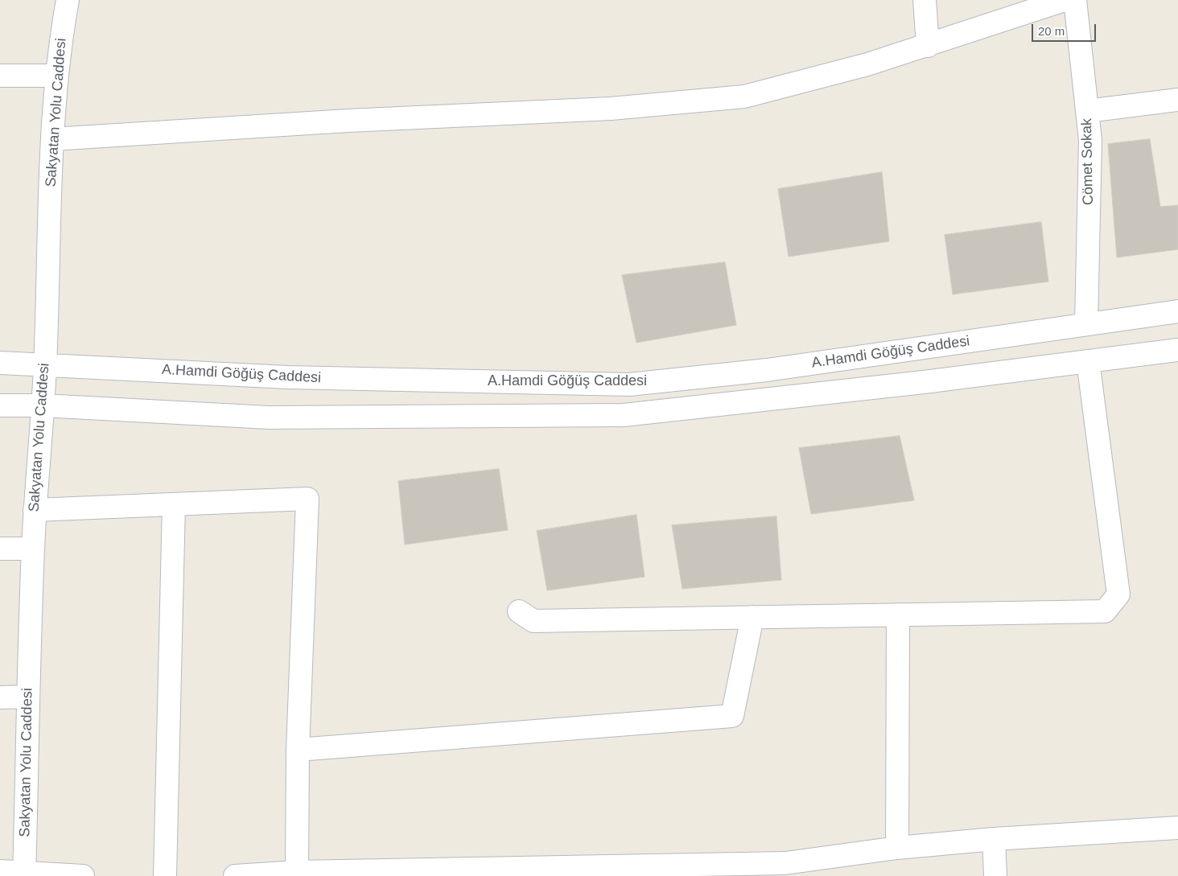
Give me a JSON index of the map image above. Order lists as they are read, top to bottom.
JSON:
{
  "streets": {
    "street": ["Sakyatan Yolu Caddesi", "Cömet Sokak", "A.Hamdi Göğüş Caddesi"]
  },
  "crossings": [
    ["Sakyatan Yolu Caddesi", "A.Hamdi Göğüş Caddesi"],
    ["Cömet Sokak", "A.Hamdi Göğüş Caddesi"]
  ],
  "scale_bar": "20 m"
}
